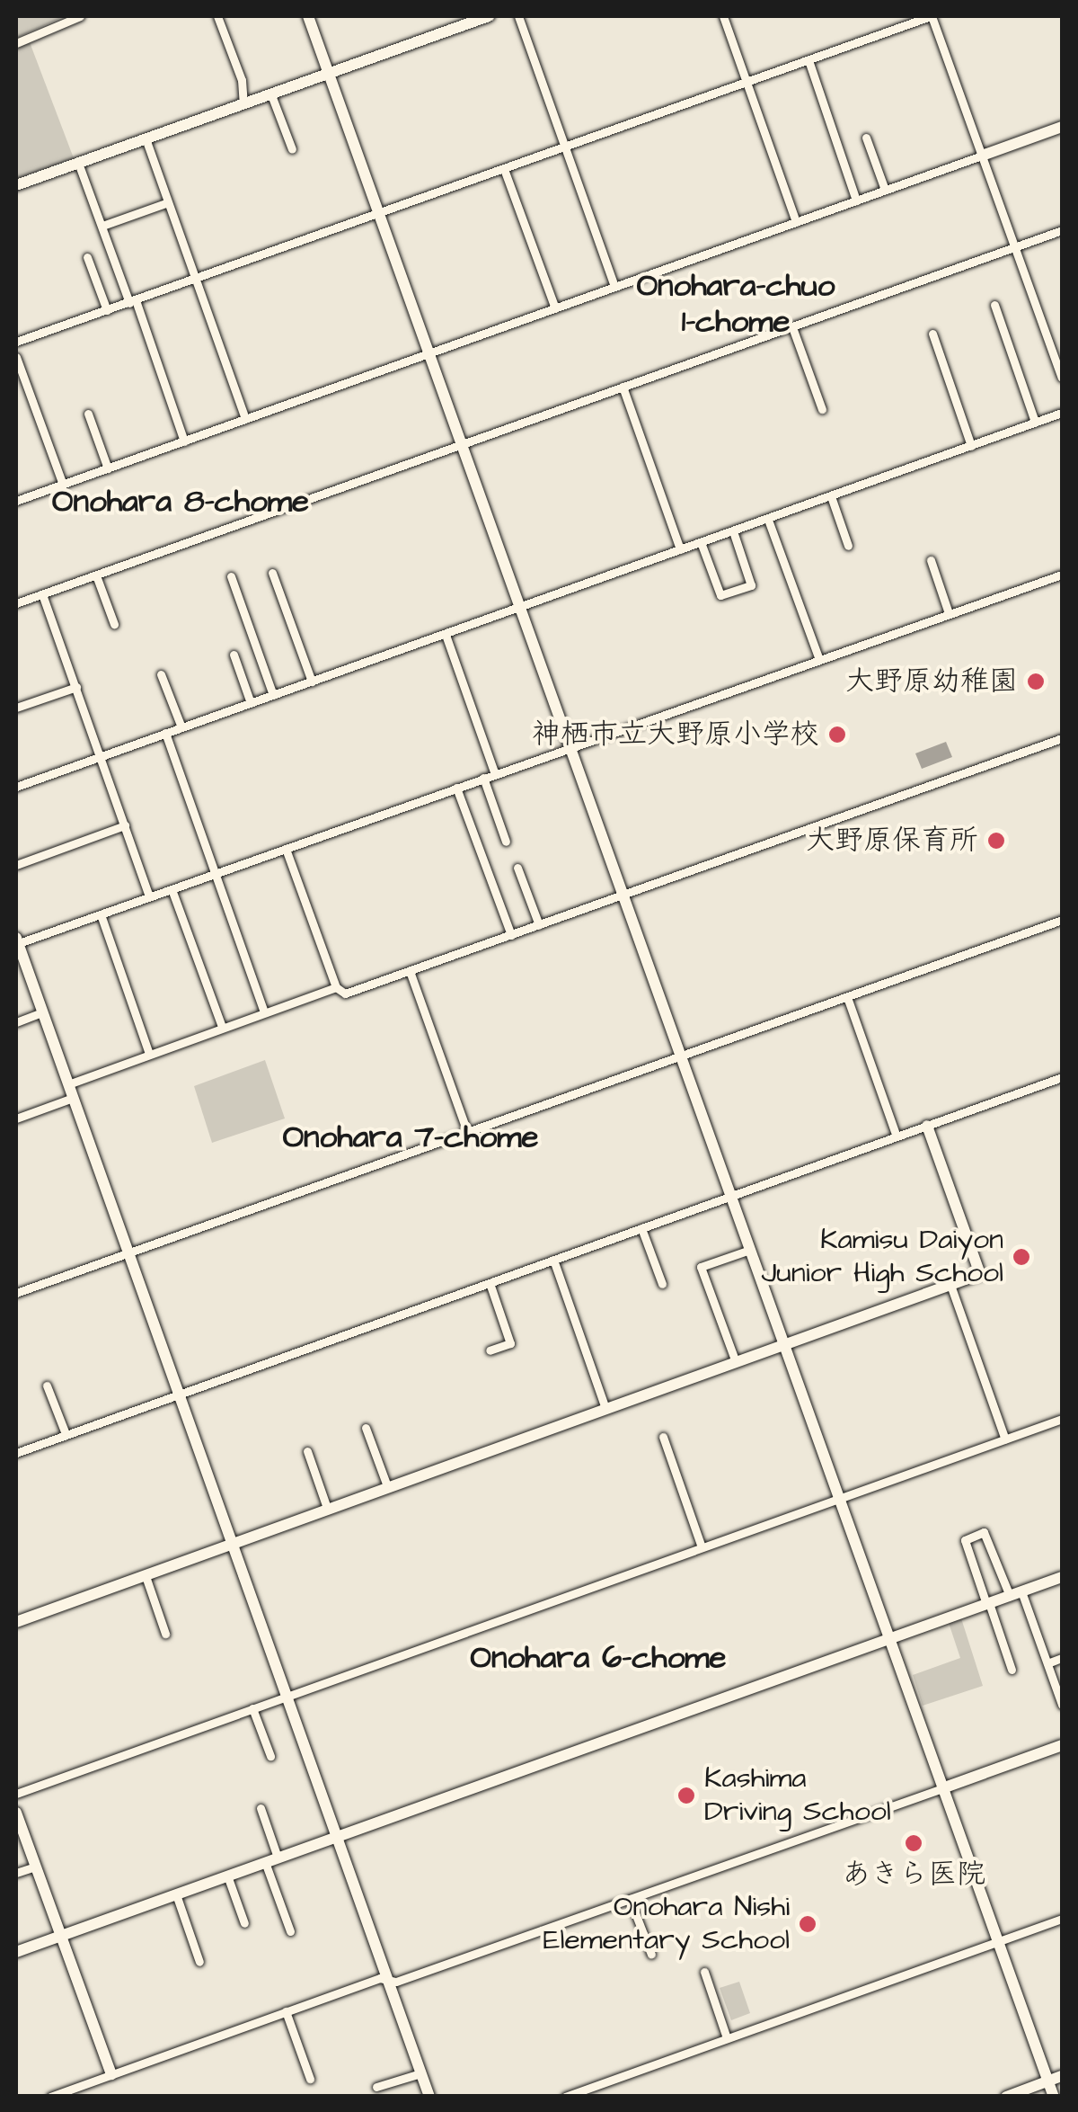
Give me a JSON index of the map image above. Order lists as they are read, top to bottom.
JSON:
{
  "districts": [
    "Onohara-chuo 1-chome",
    "Onohara 8-chome",
    "Onohara 7-chome",
    "Onohara 6-chome"
  ],
  "places": [
    "大野原幼稚園",
    "神栖市立大野原小学校",
    "大野原保育所",
    "Kamisu Daiyon Junior High School",
    "Kashima Driving School",
    "あきら医院",
    "Onohara Nishi Elementary School"
  ]
}
